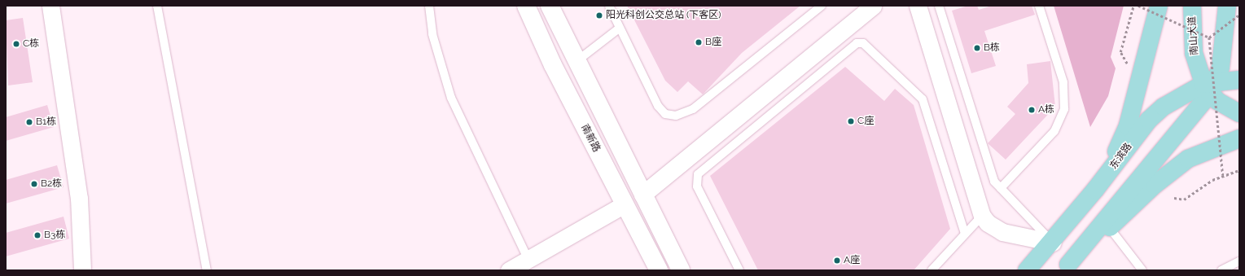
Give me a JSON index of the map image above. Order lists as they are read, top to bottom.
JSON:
{
  "streets": {
    "main road": ["南山大道", "南新路", "东滨路"]
  },
  "crossings": [
    ["南山大道", "东滨路"]
  ],
  "places": [
    "阳光科创公交总站 (下客区)",
    "B座",
    "C栋",
    "B栋",
    "A栋",
    "C座",
    "B1栋",
    "B2栋",
    "B3栋",
    "A座"
  ]
}
